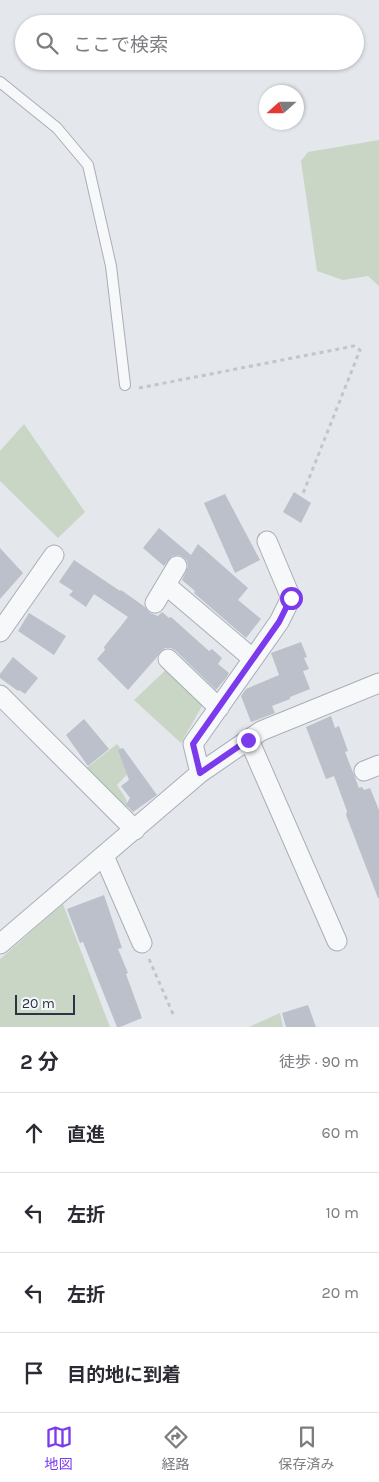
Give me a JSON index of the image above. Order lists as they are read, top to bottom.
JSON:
{
  "scale_bar": "20 m",
  "north": "left",
  "page": {
    "search": "ここで検索",
    "scale": "20 m",
    "heading": ["2 分", "徒歩 · 90 m"],
    "list": [
      ["直進", "60 m"],
      ["左折", "10 m"],
      ["左折", "20 m"],
      "目的地に到着"
    ],
    "nav": ["地図", "経路", "保存済み"]
  }
}
